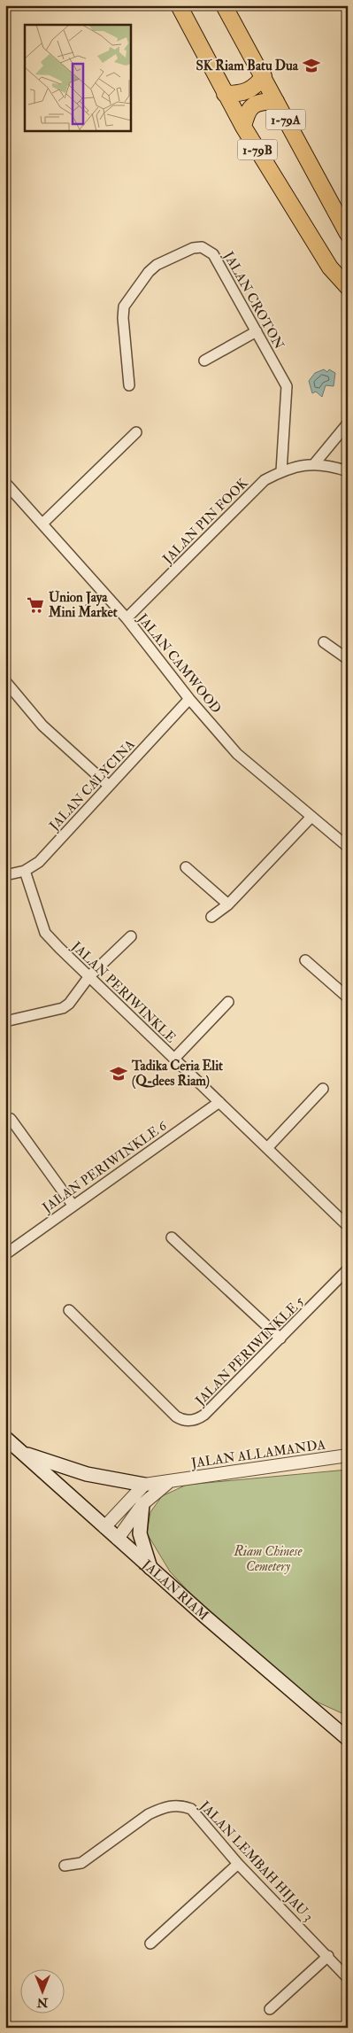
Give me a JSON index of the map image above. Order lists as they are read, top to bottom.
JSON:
{
  "streets": {
    "highway": ["1-79A", "1-79B"],
    "main road": ["JALAN RIAM"],
    "street": [
      "JALAN CROTON",
      "JALAN PIN FOOK",
      "JALAN CAMWOOD",
      "JALAN CALYCINA",
      "JALAN PERIWINKLE",
      "JALAN PERIWINKLE 6",
      "JALAN PERIWINKLE 5",
      "JALAN ALLAMANDA",
      "JALAN LEMBAH HIJAU 3"
    ]
  },
  "crossings": [
    ["JALAN CROTON", "JALAN PIN FOOK"],
    ["JALAN PIN FOOK", "JALAN CAMWOOD"],
    ["JALAN CAMWOOD", "JALAN CALYCINA"],
    ["JALAN CALYCINA", "JALAN PERIWINKLE"],
    ["JALAN PERIWINKLE", "JALAN PERIWINKLE 6"],
    ["JALAN ALLAMANDA", "JALAN RIAM"]
  ],
  "parks": ["Riam Chinese Cemetery"],
  "places": {
    "school or university": ["SK Riam Batu Dua", "Tadika Ceria Elit (Q-dees Riam)"],
    "supermarket": ["Union Jaya Mini Market"]
  },
  "north": "bottom"
}
